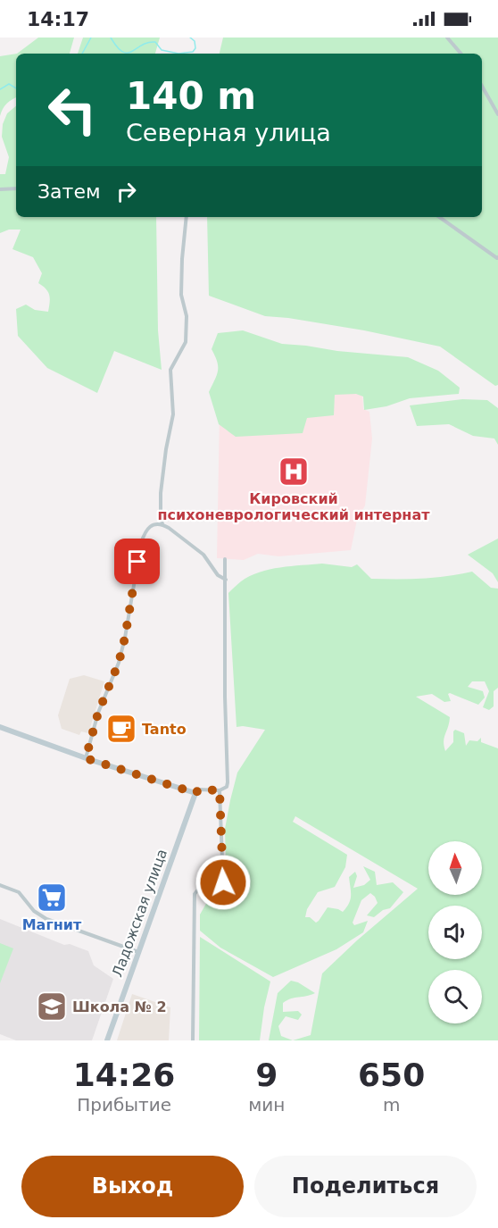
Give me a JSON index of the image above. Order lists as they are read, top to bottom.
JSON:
{
  "streets": {
    "street": ["Ладожская улица"]
  },
  "places": {
    "hospital": ["Кировский психоневрологический интернат"],
    "cafe": ["Tanto"],
    "supermarket": ["Магнит"],
    "school or university": ["Школа № 2"]
  },
  "north": "top",
  "page": {
    "status": "14:17",
    "turn": ["140 m", "Северная улица"],
    "then": "Затем",
    "eta": [
      "14:26",
      "Прибытие",
      "9",
      "мин",
      "650",
      "m"
    ],
    "buttons": ["Выход", "Поделиться"]
  }
}
